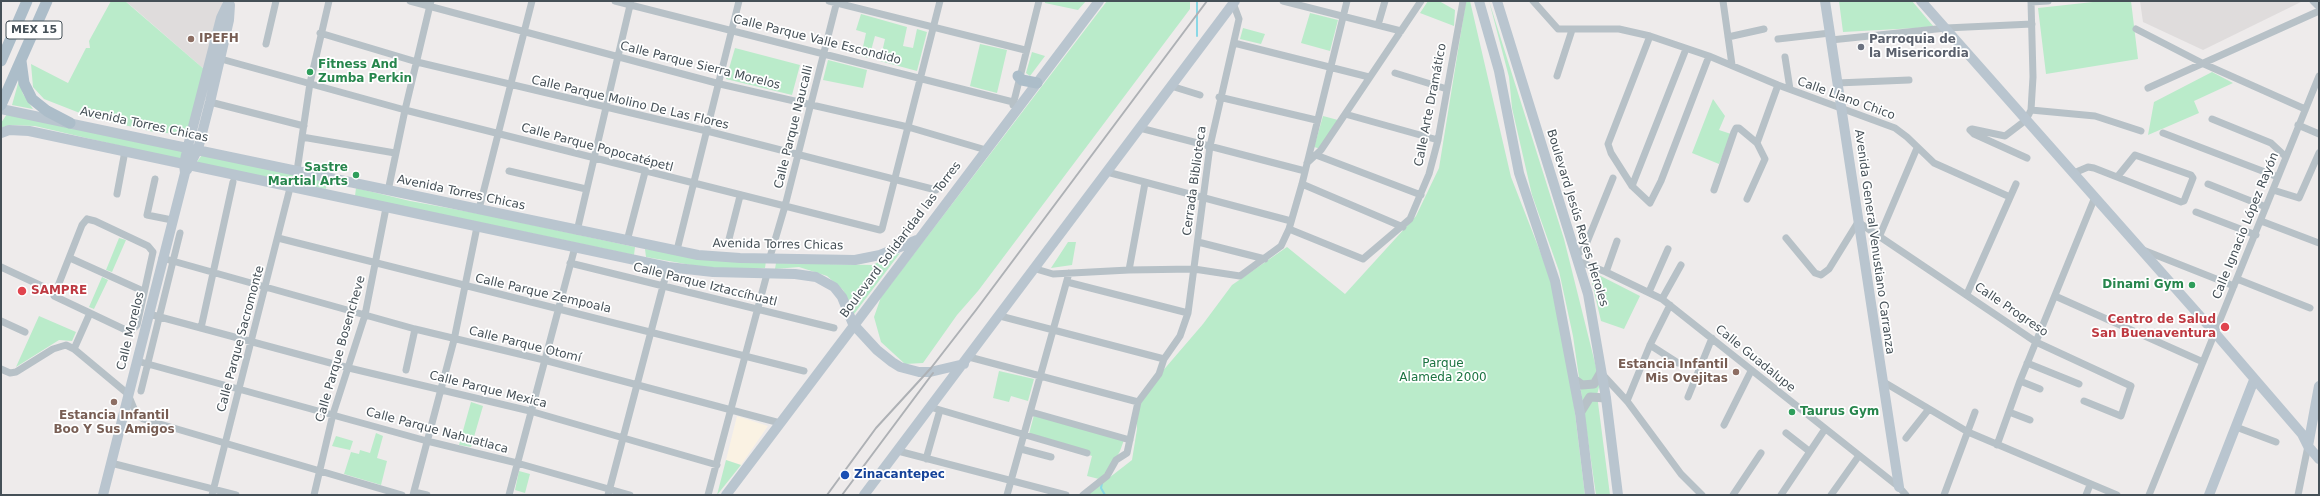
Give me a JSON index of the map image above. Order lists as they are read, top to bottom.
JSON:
{
  "streets": {
    "main road": [
      "MEX 15",
      "Avenida Torres Chicas",
      "Boulevard Jesús Reyes Heroles",
      "Boulevard Solidaridad las Torres",
      "Avenida General Venustiano Carranza",
      "Calle Morelos"
    ],
    "street": [
      "Calle Parque Valle Escondido",
      "Calle Parque Sierra Morelos",
      "Calle Llano Chico",
      "Calle Parque Molino De Las Flores",
      "Calle Arte Dramático",
      "Calle Parque Naucalli",
      "Calle Parque Popocatépetl",
      "Cerrada Biblioteca",
      "Calle Ignacio López Rayón",
      "Calle Parque Iztaccíhuatl",
      "Calle Parque Zempoala",
      "Calle Progreso",
      "Calle Parque Sacromonte",
      "Calle Parque Otomí",
      "Calle Parque Bosencheve",
      "Calle Guadalupe",
      "Calle Parque Mexica",
      "Calle Parque Nahuatlaca"
    ]
  },
  "crossings": [
    ["Calle Parque Valle Escondido", "Calle Parque Naucalli"],
    ["Calle Parque Sierra Morelos", "Calle Parque Naucalli"],
    ["Calle Parque Sierra Morelos", "Boulevard Solidaridad las Torres"],
    ["Calle Llano Chico", "Avenida General Venustiano Carranza"],
    ["Calle Parque Molino De Las Flores", "Calle Parque Naucalli"],
    ["Calle Parque Molino De Las Flores", "Calle Parque Popocatépetl"],
    ["Avenida Torres Chicas", "Calle Parque Naucalli"],
    ["Avenida Torres Chicas", "Boulevard Solidaridad las Torres"],
    ["Avenida Torres Chicas", "Calle Morelos"],
    ["Calle Parque Naucalli", "Calle Parque Popocatépetl"],
    ["Boulevard Jesús Reyes Heroles", "Calle Guadalupe"],
    ["Boulevard Solidaridad las Torres", "Calle Parque Otomí"],
    ["Avenida General Venustiano Carranza", "Calle Progreso"],
    ["Avenida General Venustiano Carranza", "Calle Guadalupe"],
    ["Calle Parque Zempoala", "Calle Parque Sacromonte"],
    ["Calle Parque Zempoala", "Calle Parque Bosencheve"],
    ["Calle Morelos", "Calle Parque Otomí"],
    ["Calle Morelos", "Calle Parque Mexica"],
    ["Calle Morelos", "Calle Parque Nahuatlaca"],
    ["Calle Parque Sacromonte", "Calle Parque Otomí"],
    ["Calle Parque Sacromonte", "Calle Parque Mexica"],
    ["Calle Parque Sacromonte", "Calle Parque Nahuatlaca"],
    ["Calle Parque Otomí", "Calle Parque Bosencheve"],
    ["Calle Parque Bosencheve", "Calle Parque Mexica"],
    ["Calle Parque Bosencheve", "Calle Parque Nahuatlaca"]
  ],
  "parks": ["Parque Alameda 2000"],
  "places": [
    "IPEFH",
    "Parroquia de la Misericordia",
    "Fitness And Zumba Perkin",
    "Sastre Martial Arts",
    "Dinami Gym",
    "SAMPRE",
    "Centro de Salud San Buenaventura",
    "Estancia Infantil Mis Ovejitas",
    "Estancia Infantil Boo Y Sus Amigos",
    "Taurus Gym",
    "Zinacantepec"
  ]
}
